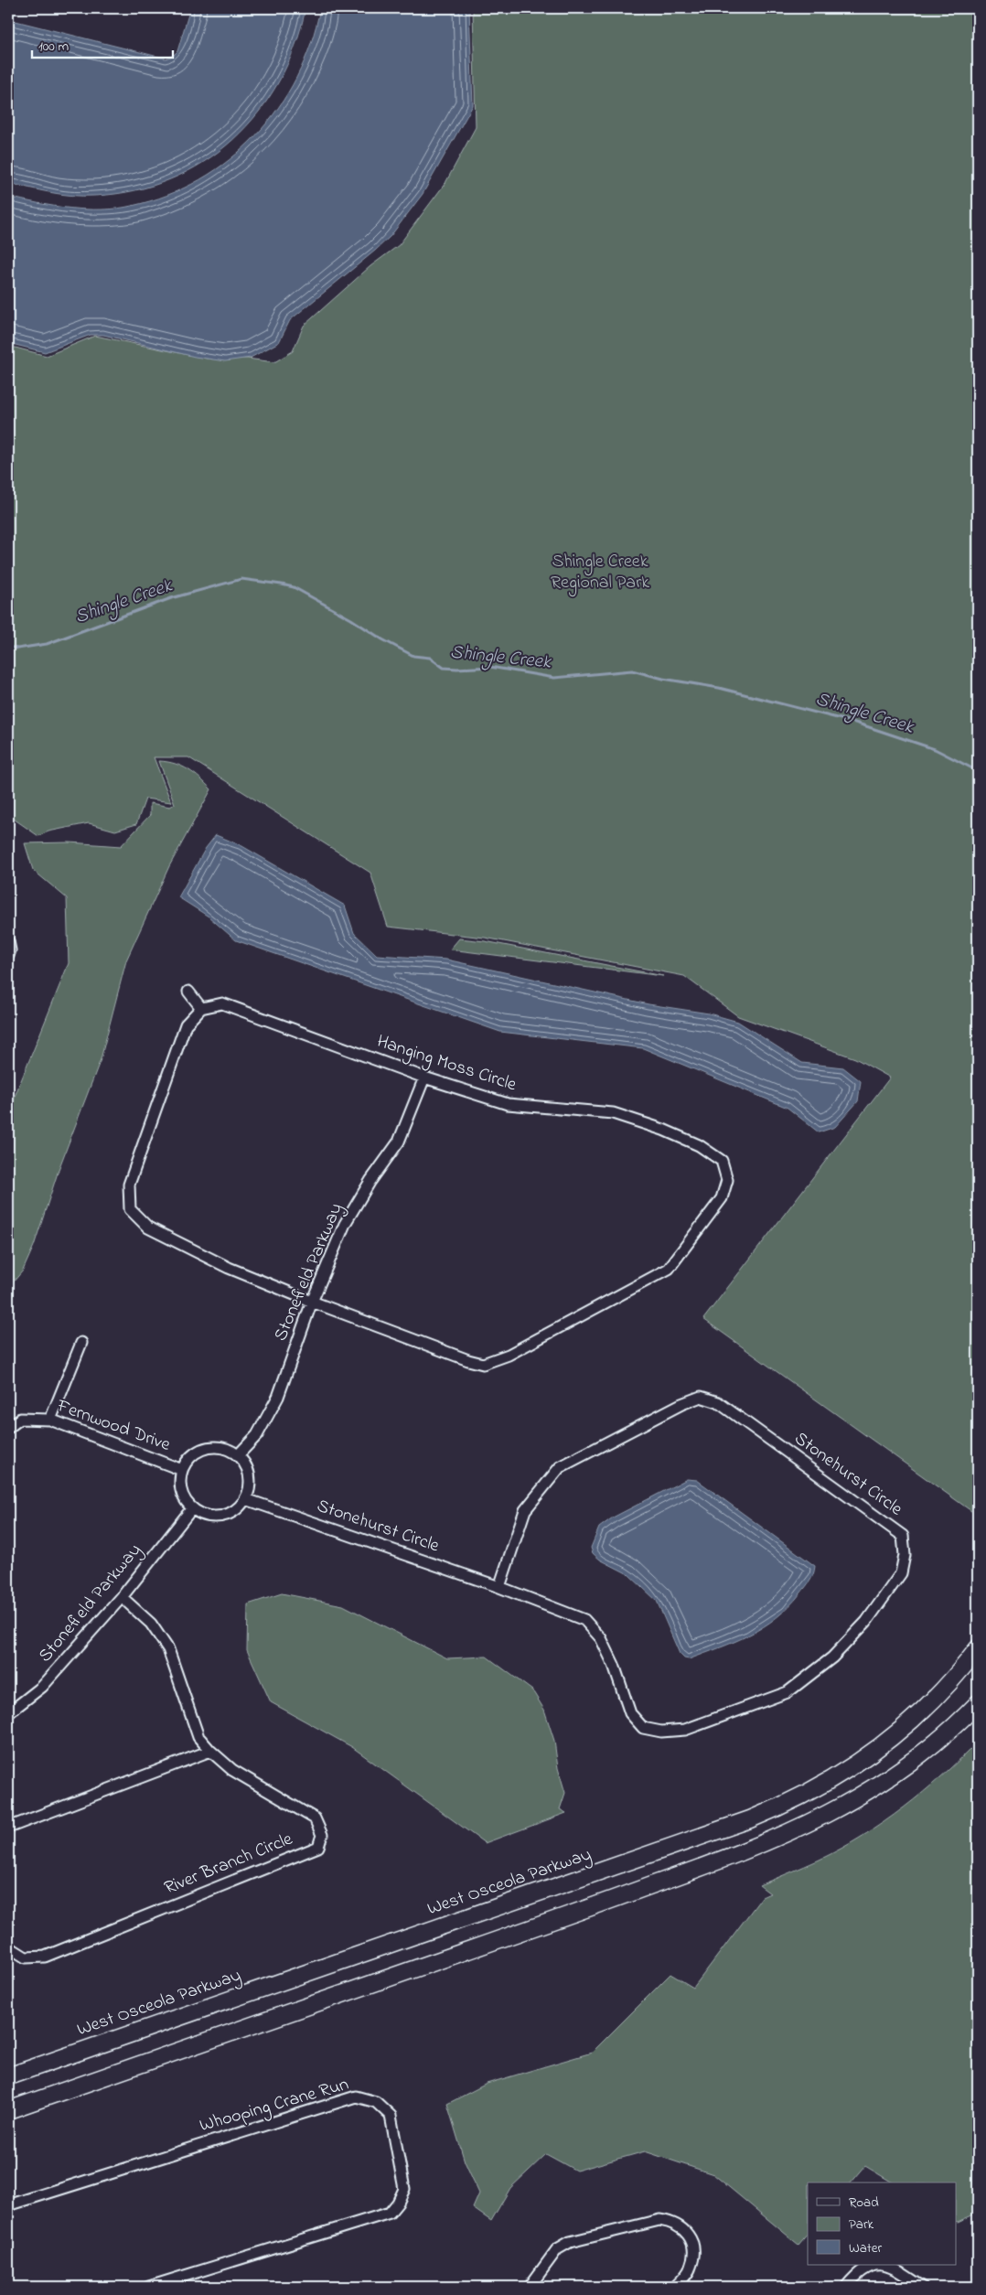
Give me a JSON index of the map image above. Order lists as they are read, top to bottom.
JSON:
{
  "streets": {
    "main road": ["West Osceola Parkway"],
    "street": [
      "Hanging Moss Circle",
      "Stonefield Parkway",
      "Fernwood Drive",
      "Stonehurst Circle",
      "River Branch Circle",
      "Whooping Crane Run"
    ]
  },
  "crossings": [
    ["Hanging Moss Circle", "Stonefield Parkway"],
    ["Stonefield Parkway", "Fernwood Drive"],
    ["Stonefield Parkway", "Stonehurst Circle"],
    ["Stonefield Parkway", "River Branch Circle"],
    ["Fernwood Drive", "Stonehurst Circle"]
  ],
  "water": ["Shingle Creek"],
  "parks": ["Shingle Creek Regional Park"],
  "legend": ["Road", "Park", "Water"],
  "scale_bar": "100 m"
}
